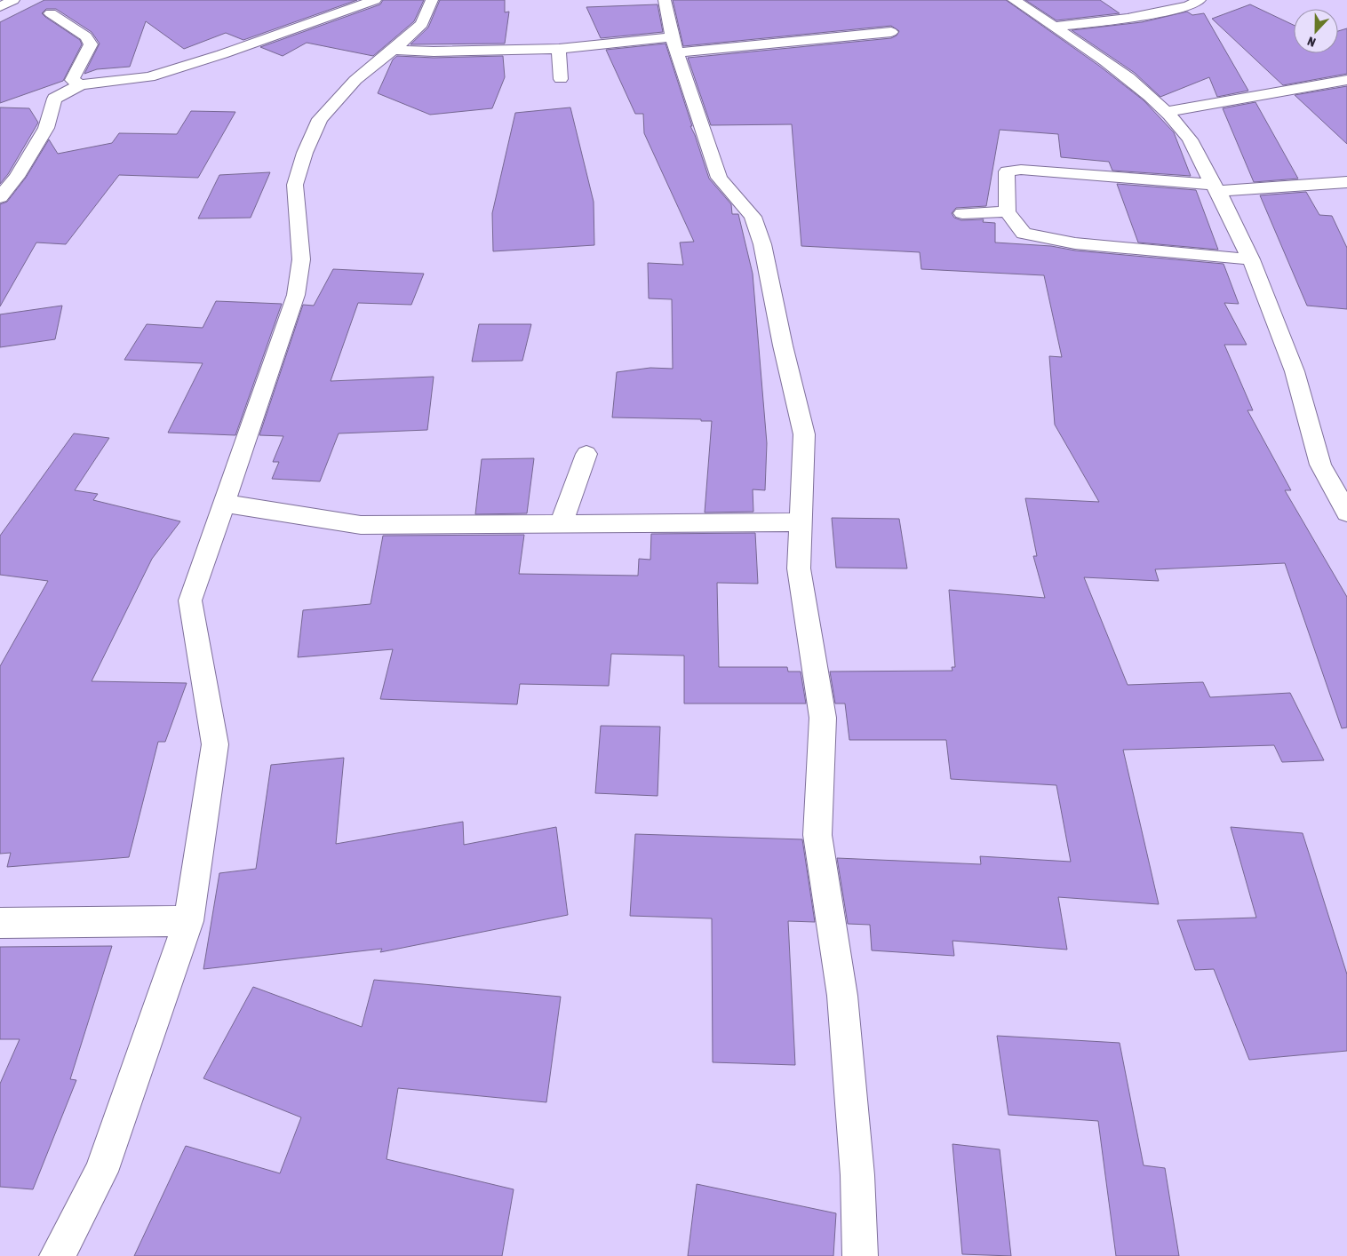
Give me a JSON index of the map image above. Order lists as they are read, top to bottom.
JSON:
{
  "north": "bottom"
}
